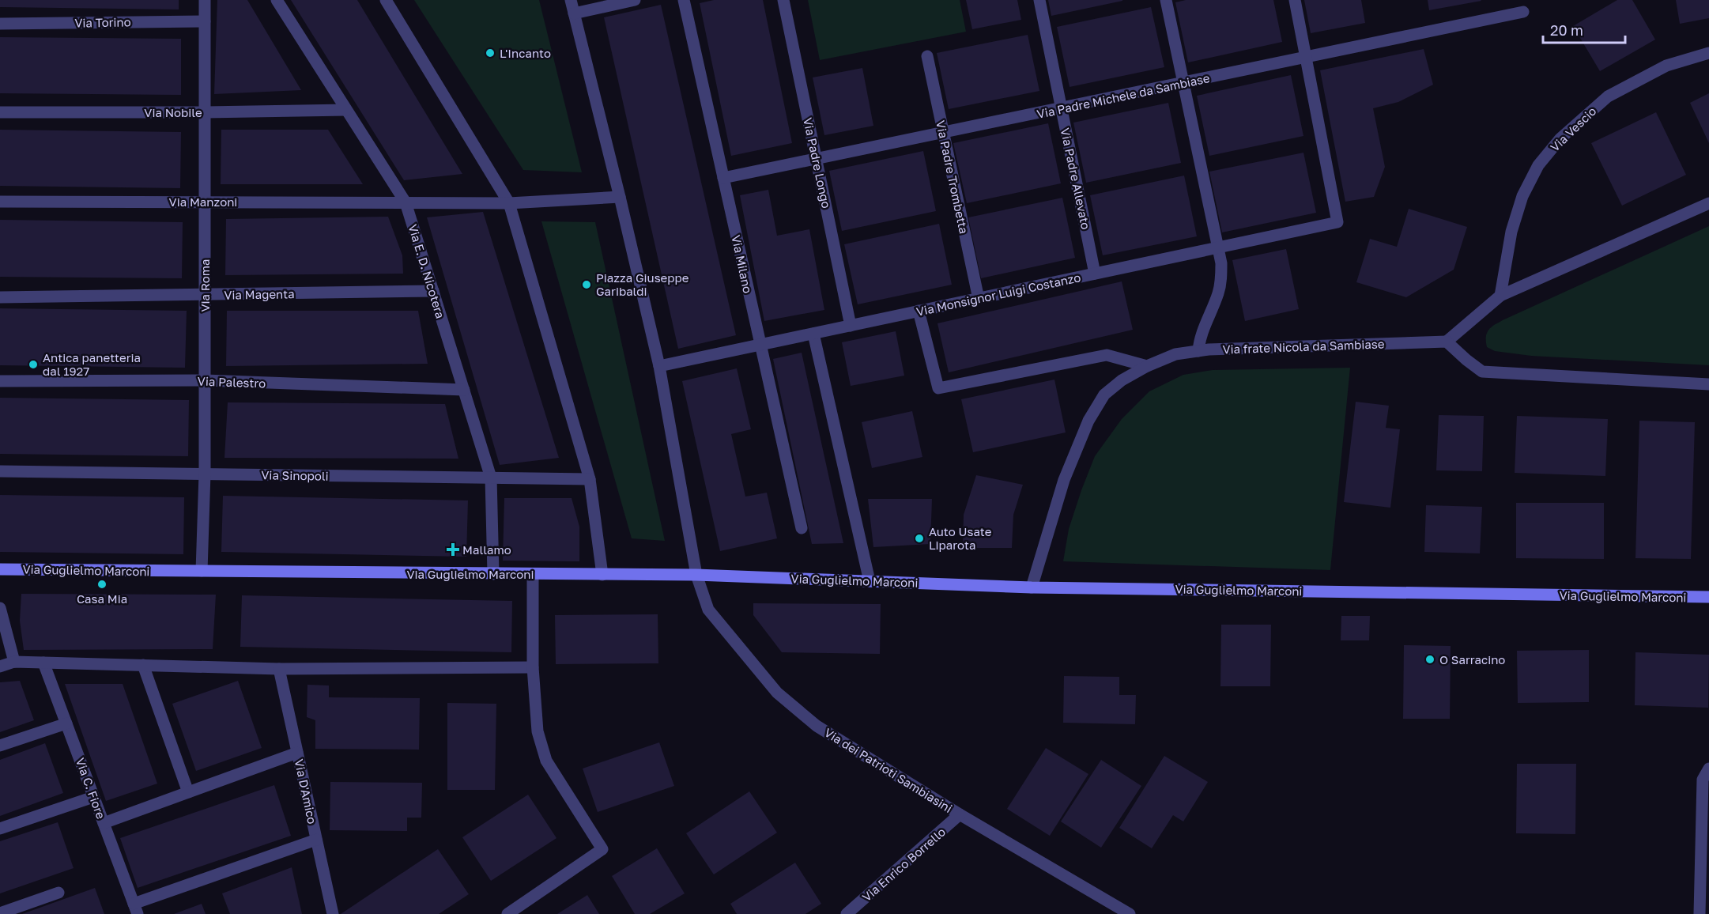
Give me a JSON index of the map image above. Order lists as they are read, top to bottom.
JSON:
{
  "streets": {
    "main road": ["Via Guglielmo Marconi"],
    "street": [
      "Via Torino",
      "Via Padre Michele da Sambiase",
      "Via Nobile",
      "Via Vescio",
      "Via Padre Longo",
      "Via Padre Trombetta",
      "Via Padre Allevato",
      "Via Manzoni",
      "Via Milano",
      "Via E. D. Nicotera",
      "Via Roma",
      "Via Magenta",
      "Via Monsignor Luigi Costanzo",
      "Via frate Nicola da Sambiase",
      "Via Palestro",
      "Via Sinopoli",
      "Via dei Patrioti Sambiasini",
      "Via C. Fiore",
      "Via D'Amico",
      "Via Enrico Borrello"
    ]
  },
  "crossings": [
    ["Via Torino", "Via Roma"],
    ["Via Padre Michele da Sambiase", "Via Padre Longo"],
    ["Via Padre Michele da Sambiase", "Via Padre Trombetta"],
    ["Via Padre Michele da Sambiase", "Via Padre Allevato"],
    ["Via Padre Michele da Sambiase", "Via Milano"],
    ["Via Padre Michele da Sambiase", "Via Monsignor Luigi Costanzo"],
    ["Via Nobile", "Via E. D. Nicotera"],
    ["Via Nobile", "Via Roma"],
    ["Via Padre Longo", "Via Monsignor Luigi Costanzo"],
    ["Via Padre Trombetta", "Via Monsignor Luigi Costanzo"],
    ["Via Padre Allevato", "Via Monsignor Luigi Costanzo"],
    ["Via Manzoni", "Via E. D. Nicotera"],
    ["Via Manzoni", "Via Roma"],
    ["Via Manzoni", "Via dei Patrioti Sambiasini"],
    ["Via Milano", "Via Monsignor Luigi Costanzo"],
    ["Via E. D. Nicotera", "Via Magenta"],
    ["Via E. D. Nicotera", "Via Palestro"],
    ["Via E. D. Nicotera", "Via Sinopoli"],
    ["Via E. D. Nicotera", "Via Guglielmo Marconi"],
    ["Via Roma", "Via Magenta"],
    ["Via Roma", "Via Palestro"],
    ["Via Roma", "Via Sinopoli"],
    ["Via Roma", "Via Guglielmo Marconi"],
    ["Via Monsignor Luigi Costanzo", "Via dei Patrioti Sambiasini"],
    ["Via frate Nicola da Sambiase", "Via Guglielmo Marconi"],
    ["Via Guglielmo Marconi", "Via dei Patrioti Sambiasini"],
    ["Via dei Patrioti Sambiasini", "Via Enrico Borrello"]
  ],
  "places": {
    "other": [
      "L'Incanto",
      "Piazza Giuseppe Garibaldi",
      "Antica panetteria dal 1927",
      "Auto Usate Liparota",
      "Casa Mia",
      "O Sarracino"
    ],
    "health": ["Mallamo"]
  },
  "scale_bar": "20 m"
}
